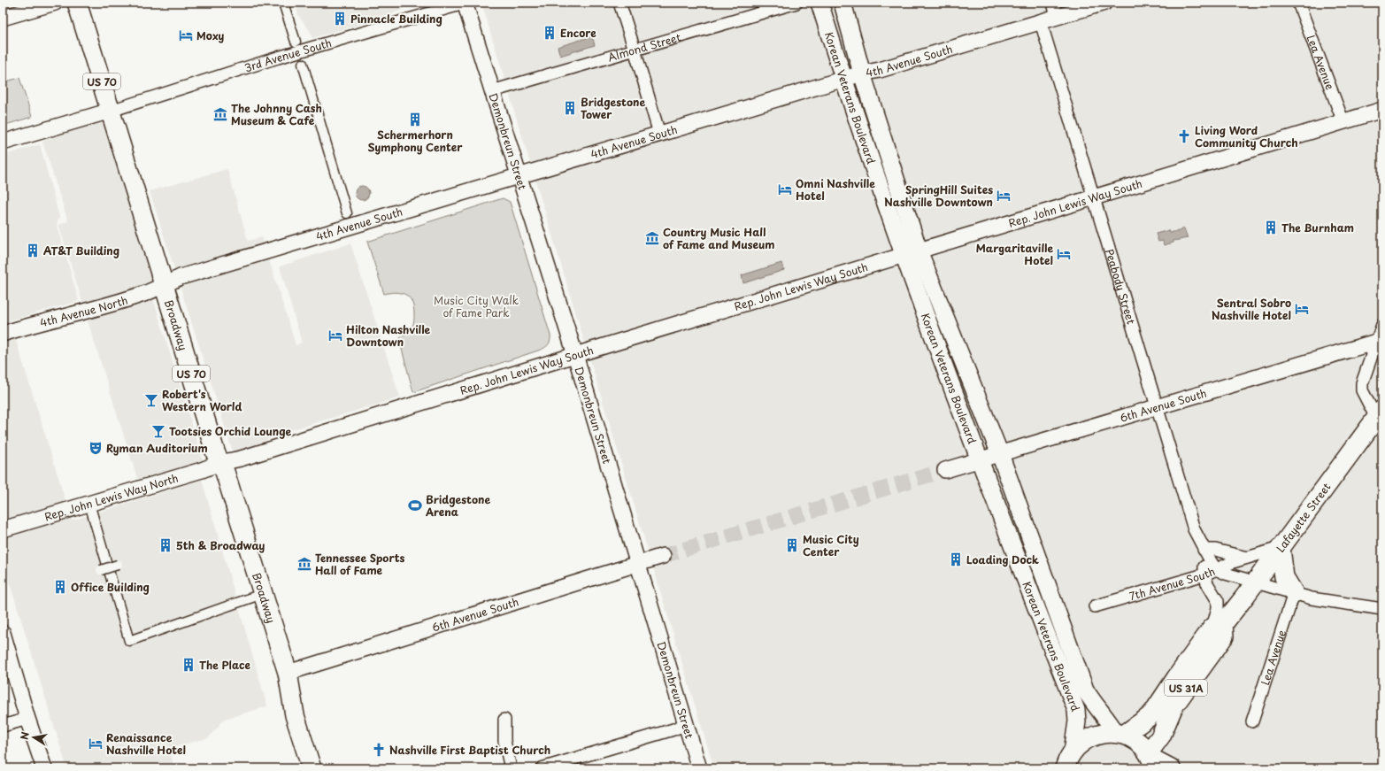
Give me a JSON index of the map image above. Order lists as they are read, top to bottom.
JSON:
{
  "streets": {
    "main road": [
      "US 70",
      "Korean Veterans Boulevard",
      "Broadway",
      "Lafayette Street",
      "US 31A"
    ],
    "street": [
      "Almond Street",
      "3rd Avenue South",
      "4th Avenue South",
      "Lea Avenue",
      "Demonbreun Street",
      "Rep. John Lewis Way South",
      "Peabody Street",
      "4th Avenue North",
      "6th Avenue South",
      "Rep. John Lewis Way North",
      "7th Avenue South"
    ]
  },
  "crossings": [
    ["Almond Street", "Demonbreun Street"],
    ["3rd Avenue South", "Demonbreun Street"],
    ["3rd Avenue South", "Broadway"],
    ["4th Avenue South", "Korean Veterans Boulevard"],
    ["4th Avenue South", "Demonbreun Street"],
    ["4th Avenue South", "Peabody Street"],
    ["4th Avenue South", "4th Avenue North"],
    ["4th Avenue South", "Broadway"],
    ["Lea Avenue", "Rep. John Lewis Way South"],
    ["Korean Veterans Boulevard", "Rep. John Lewis Way South"],
    ["Korean Veterans Boulevard", "6th Avenue South"],
    ["Korean Veterans Boulevard", "Lafayette Street"],
    ["Demonbreun Street", "Rep. John Lewis Way South"],
    ["Demonbreun Street", "6th Avenue South"],
    ["Rep. John Lewis Way South", "Peabody Street"],
    ["Rep. John Lewis Way South", "Broadway"],
    ["Rep. John Lewis Way South", "Rep. John Lewis Way North"],
    ["Peabody Street", "6th Avenue South"],
    ["Peabody Street", "Lafayette Street"],
    ["Peabody Street", "7th Avenue South"],
    ["4th Avenue North", "Broadway"],
    ["Broadway", "6th Avenue South"],
    ["Broadway", "Rep. John Lewis Way North"]
  ],
  "parks": ["Music City Walk of Fame Park"],
  "places": {
    "building": [
      "Pinnacle Building",
      "Encore",
      "Bridgestone Tower",
      "Schermerhorn Symphony Center",
      "The Burnham",
      "AT&T Building",
      "5th & Broadway",
      "Music City Center",
      "Loading Dock",
      "Office Building",
      "The Place"
    ],
    "hotel": [
      "Moxy",
      "Omni Nashville Hotel",
      "SpringHill Suites Nashville Downtown",
      "Margaritaville Hotel",
      "Sentral Sobro Nashville Hotel",
      "Hilton Nashville Downtown",
      "Renaissance Nashville Hotel"
    ],
    "museum": ["The Johnny Cash Museum & Cafe", "Country Music Hall of Fame and Museum", "Tennessee Sports Hall of Fame"],
    "church": ["Living Word Community Church", "Nashville First Baptist Church"],
    "bar": ["Robert's Western World", "Tootsies Orchid Lounge"],
    "theatre": ["Ryman Auditorium"],
    "sports": ["Bridgestone Arena"]
  },
  "north": "left"
}
